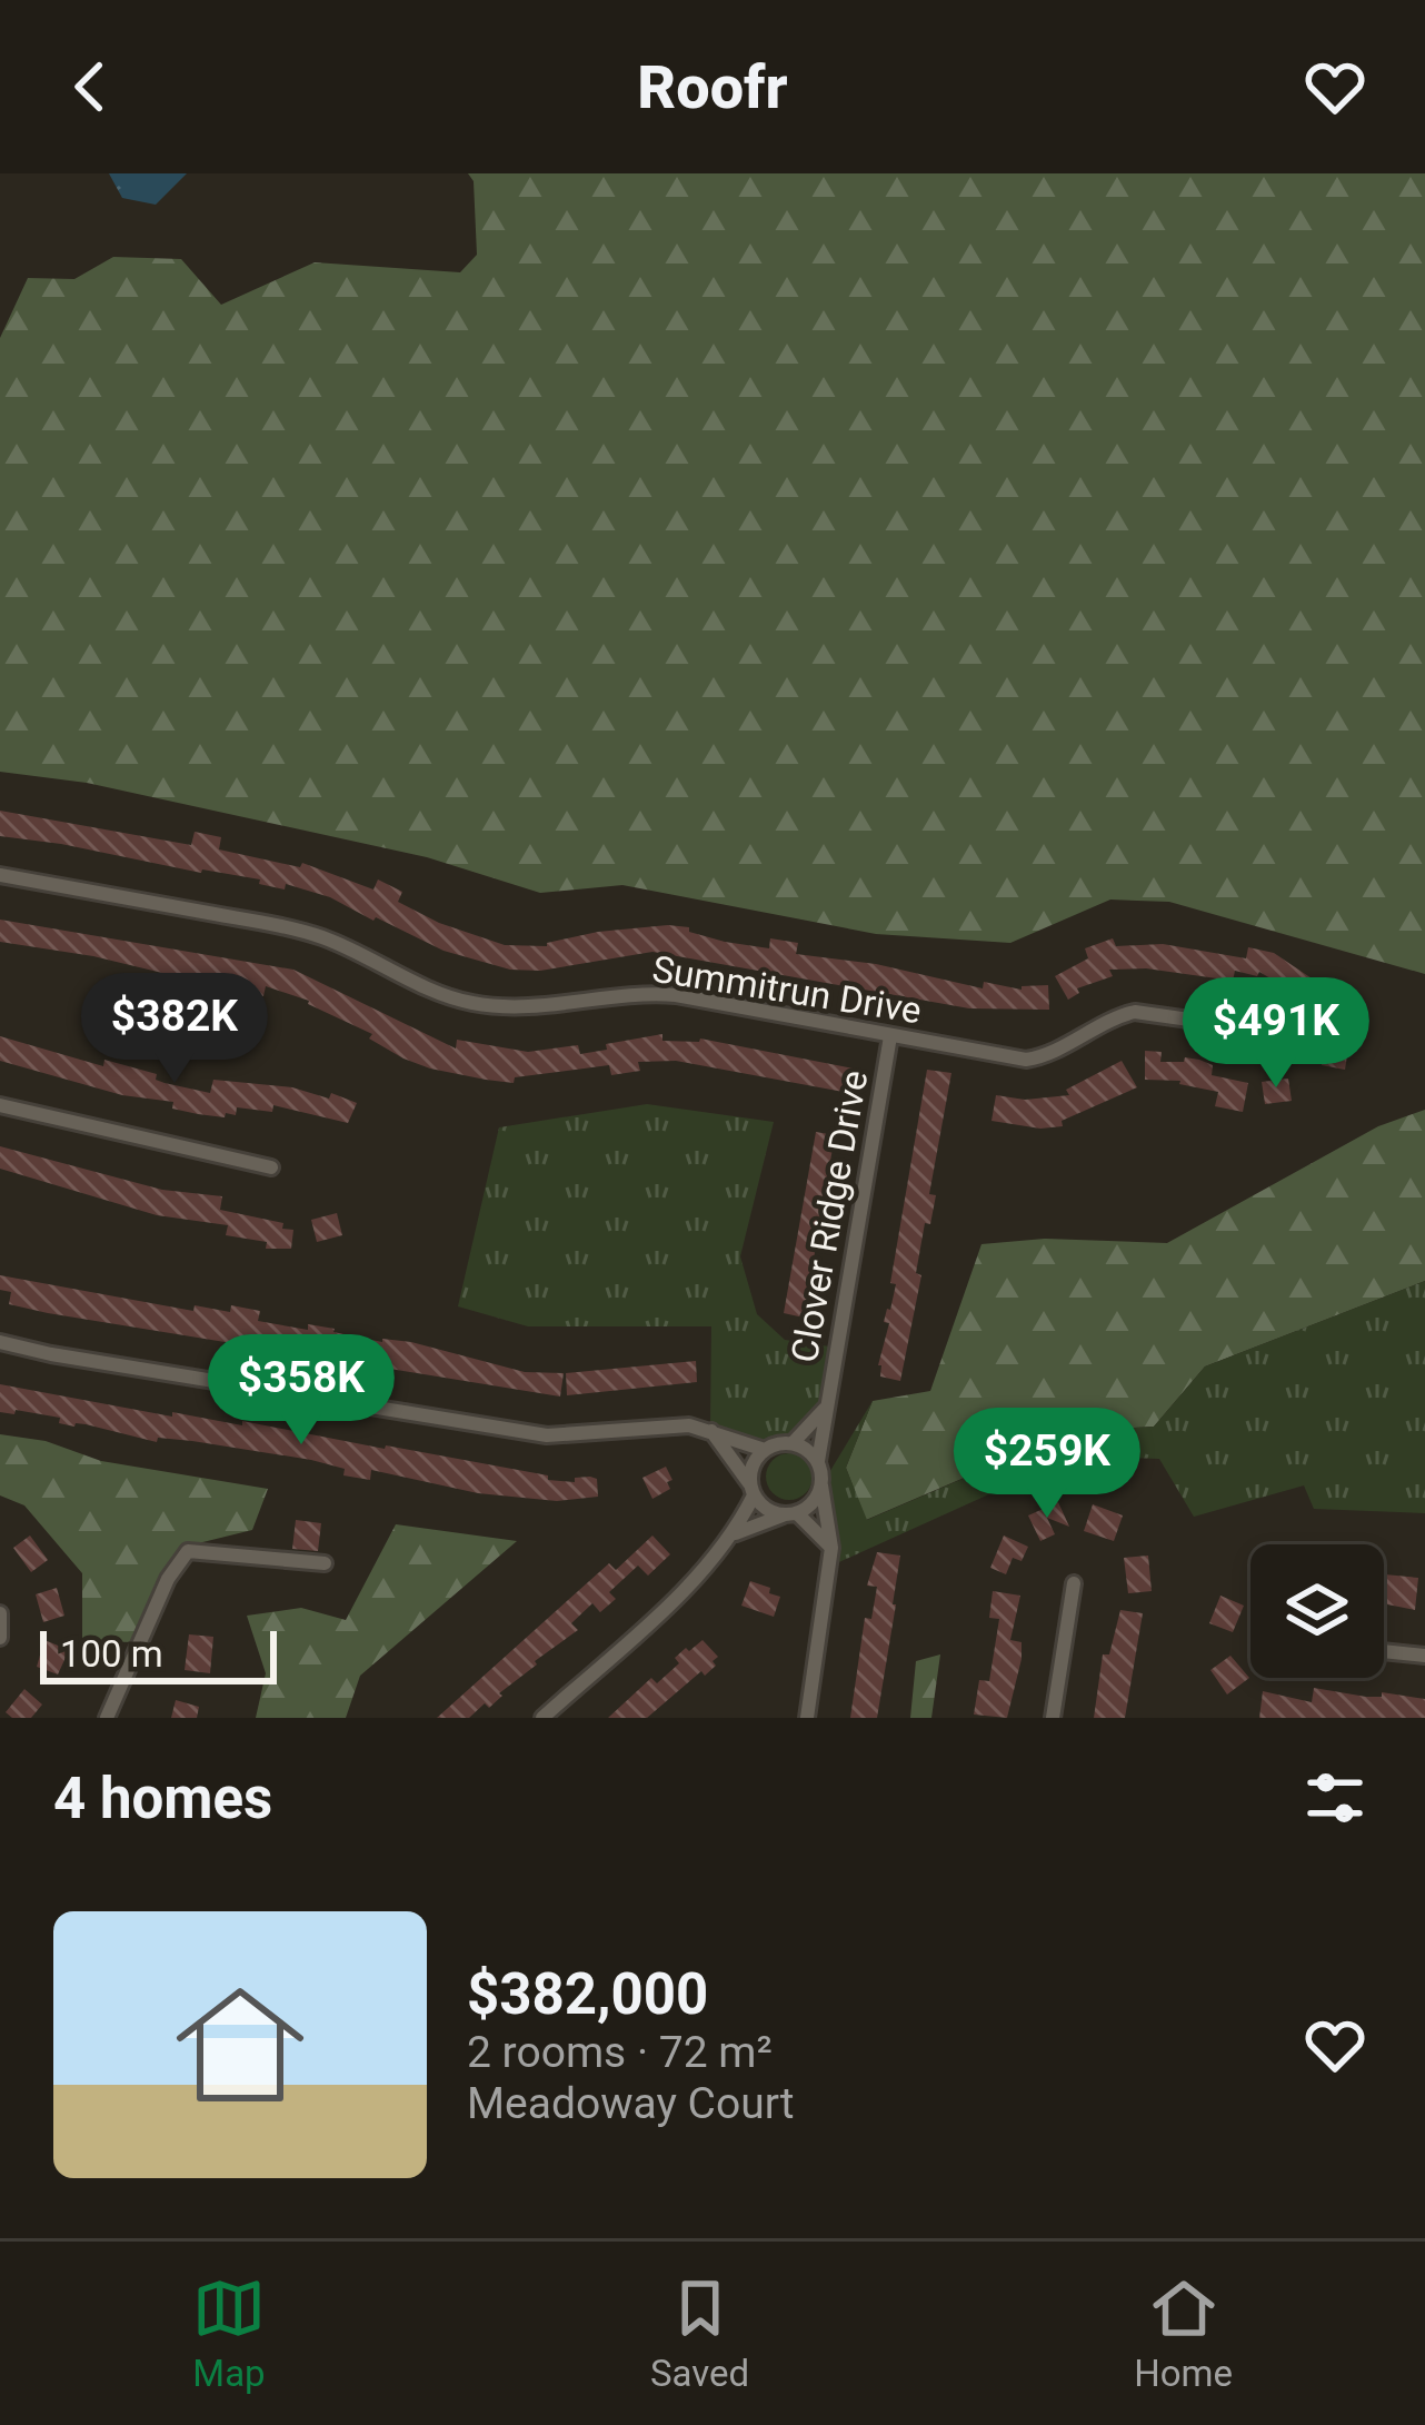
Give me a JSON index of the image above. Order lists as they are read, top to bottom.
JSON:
{
  "streets": {
    "street": ["Summitrun Drive", "Clover Ridge Drive"]
  },
  "crossings": [
    ["Summitrun Drive", "Clover Ridge Drive"]
  ],
  "scale_bar": "100 m",
  "page": {
    "header": "Roofr",
    "price": [
      "$382K",
      "$491K",
      "$358K",
      "$259K"
    ],
    "scale": "100 m",
    "heading": "4 homes",
    "list": [
      {
        "name": "$382,000",
        "note": "2 rooms · 72 m² · Meadoway Court"
      }
    ],
    "tabs": ["Map", "Saved", "Home"]
  }
}
